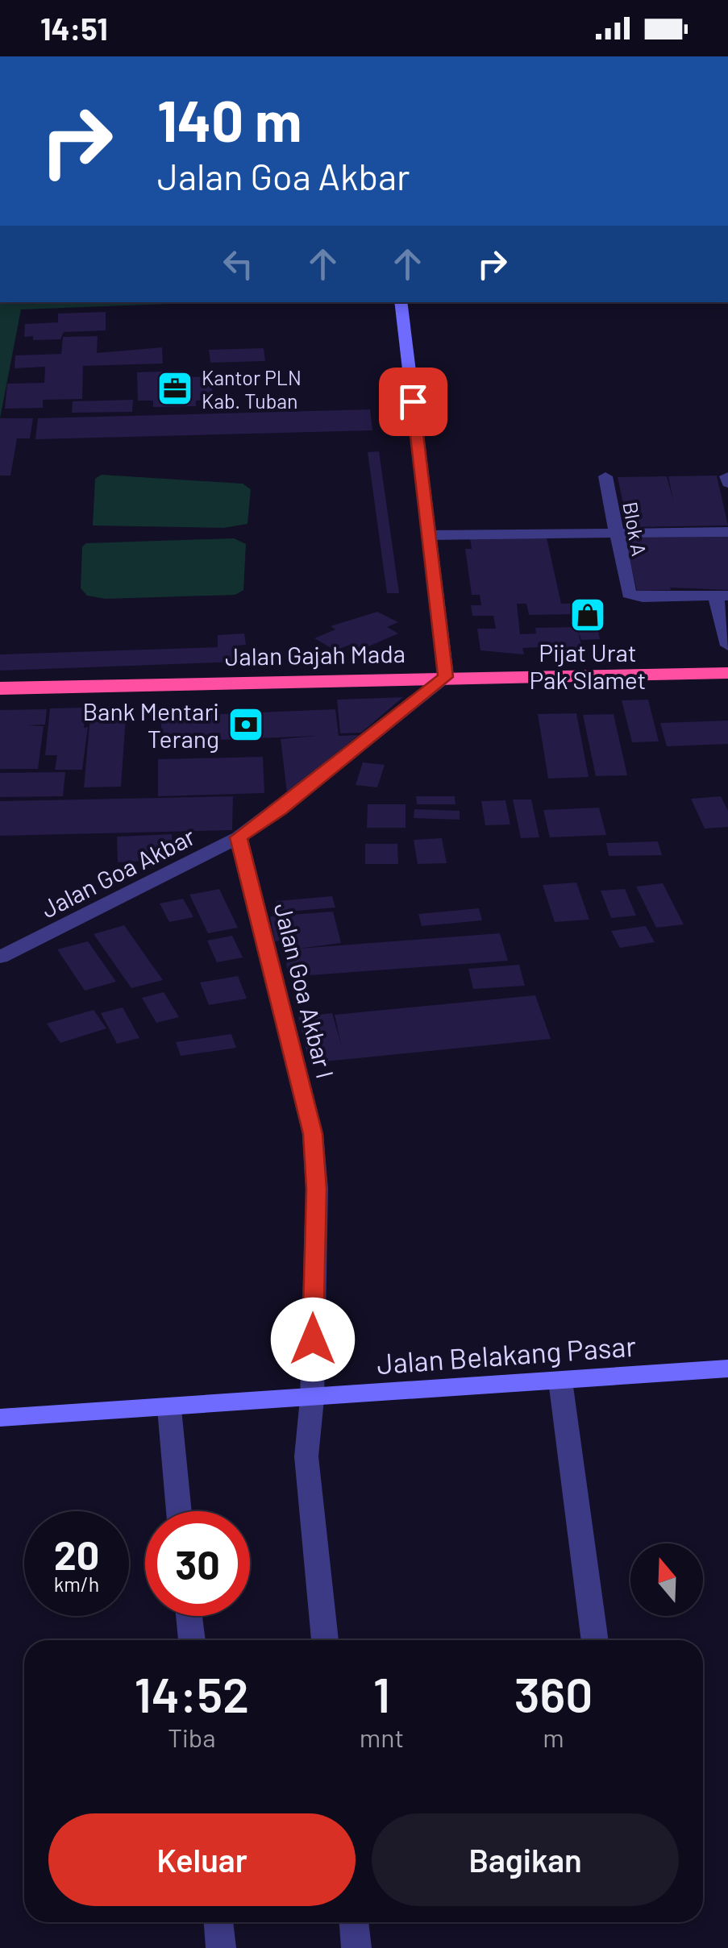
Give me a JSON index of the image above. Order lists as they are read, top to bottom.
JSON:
{
  "streets": {
    "highway": ["Jalan Gajah Mada"],
    "street": [
      "Blok A",
      "Jalan Goa Akbar",
      "Jalan Goa Akbar I",
      "Jalan Belakang Pasar"
    ]
  },
  "crossings": [
    ["Jalan Gajah Mada", "Jalan Goa Akbar"],
    ["Jalan Goa Akbar", "Jalan Goa Akbar I"],
    ["Jalan Goa Akbar I", "Jalan Belakang Pasar"]
  ],
  "places": {
    "office": ["Kantor PLN Kab. Tuban"],
    "shop": ["Pijat Urat Pak Slamet"],
    "bank": ["Bank Mentari Terang"]
  },
  "north": "top",
  "page": {
    "status": "14:51",
    "turn": ["140 m", "Jalan Goa Akbar"],
    "speed": "20 km/h",
    "limit": "30",
    "eta": [
      "14:52",
      "Tiba",
      "1",
      "mnt",
      "360",
      "m"
    ],
    "buttons": ["Keluar", "Bagikan"]
  }
}
